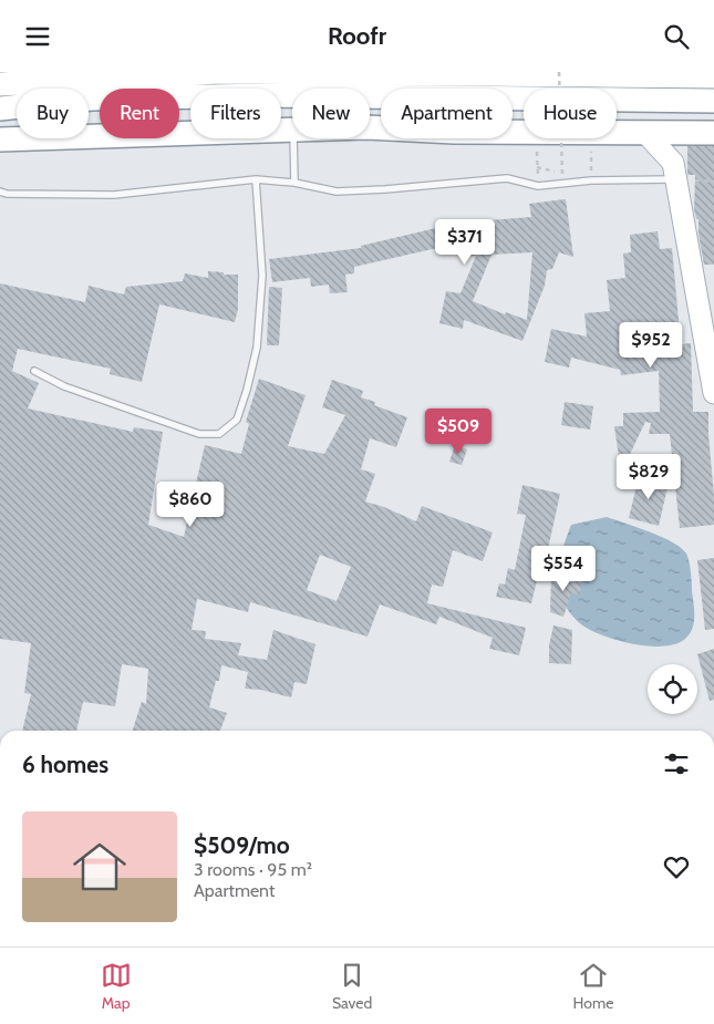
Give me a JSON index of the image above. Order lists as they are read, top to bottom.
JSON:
{
  "page": {
    "header": "Roofr",
    "chip": [
      "Buy",
      "Rent",
      "Filters",
      "New",
      "Apartment",
      "House"
    ],
    "price": [
      "$371",
      "$952",
      "$509",
      "$829",
      "$860",
      "$554"
    ],
    "heading": "6 homes",
    "list": [
      {
        "name": "$509/mo",
        "note": "3 rooms · 95 m² · Apartment"
      }
    ],
    "tabs": ["Map", "Saved", "Home"]
  }
}
